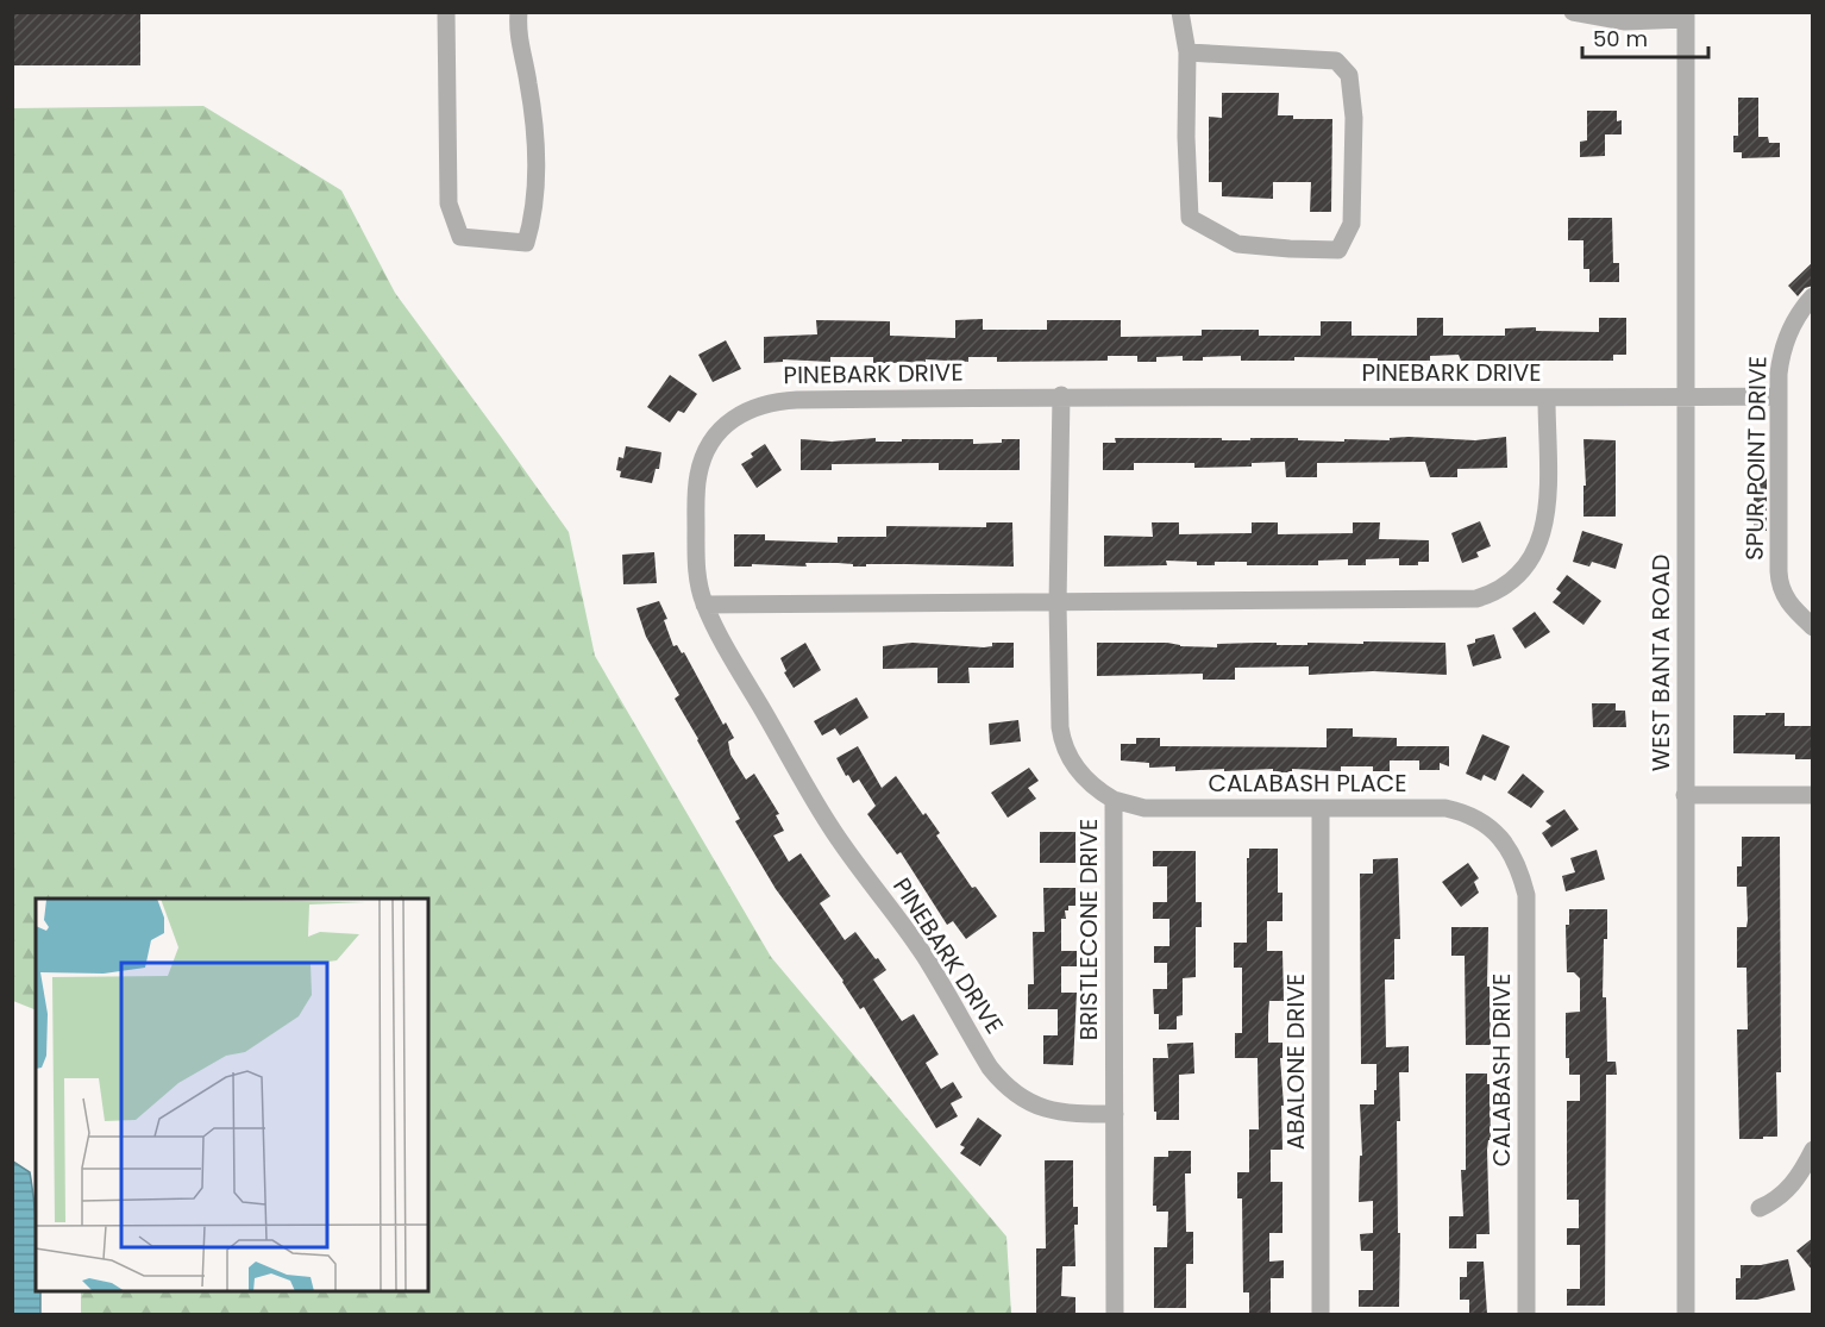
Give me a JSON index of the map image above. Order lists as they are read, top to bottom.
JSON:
{
  "streets": {
    "street": [
      "PINEBARK DRIVE",
      "SPUR POINT DRIVE",
      "WEST BANTA ROAD",
      "CALABASH PLACE",
      "BRISTLECONE DRIVE",
      "ABALONE DRIVE",
      "CALABASH DRIVE"
    ]
  },
  "crossings": [
    ["PINEBARK DRIVE", "SPUR POINT DRIVE"],
    ["PINEBARK DRIVE", "WEST BANTA ROAD"],
    ["PINEBARK DRIVE", "BRISTLECONE DRIVE"],
    ["CALABASH PLACE", "BRISTLECONE DRIVE"],
    ["CALABASH PLACE", "ABALONE DRIVE"],
    ["CALABASH PLACE", "CALABASH DRIVE"]
  ],
  "scale_bar": "50 m"
}
